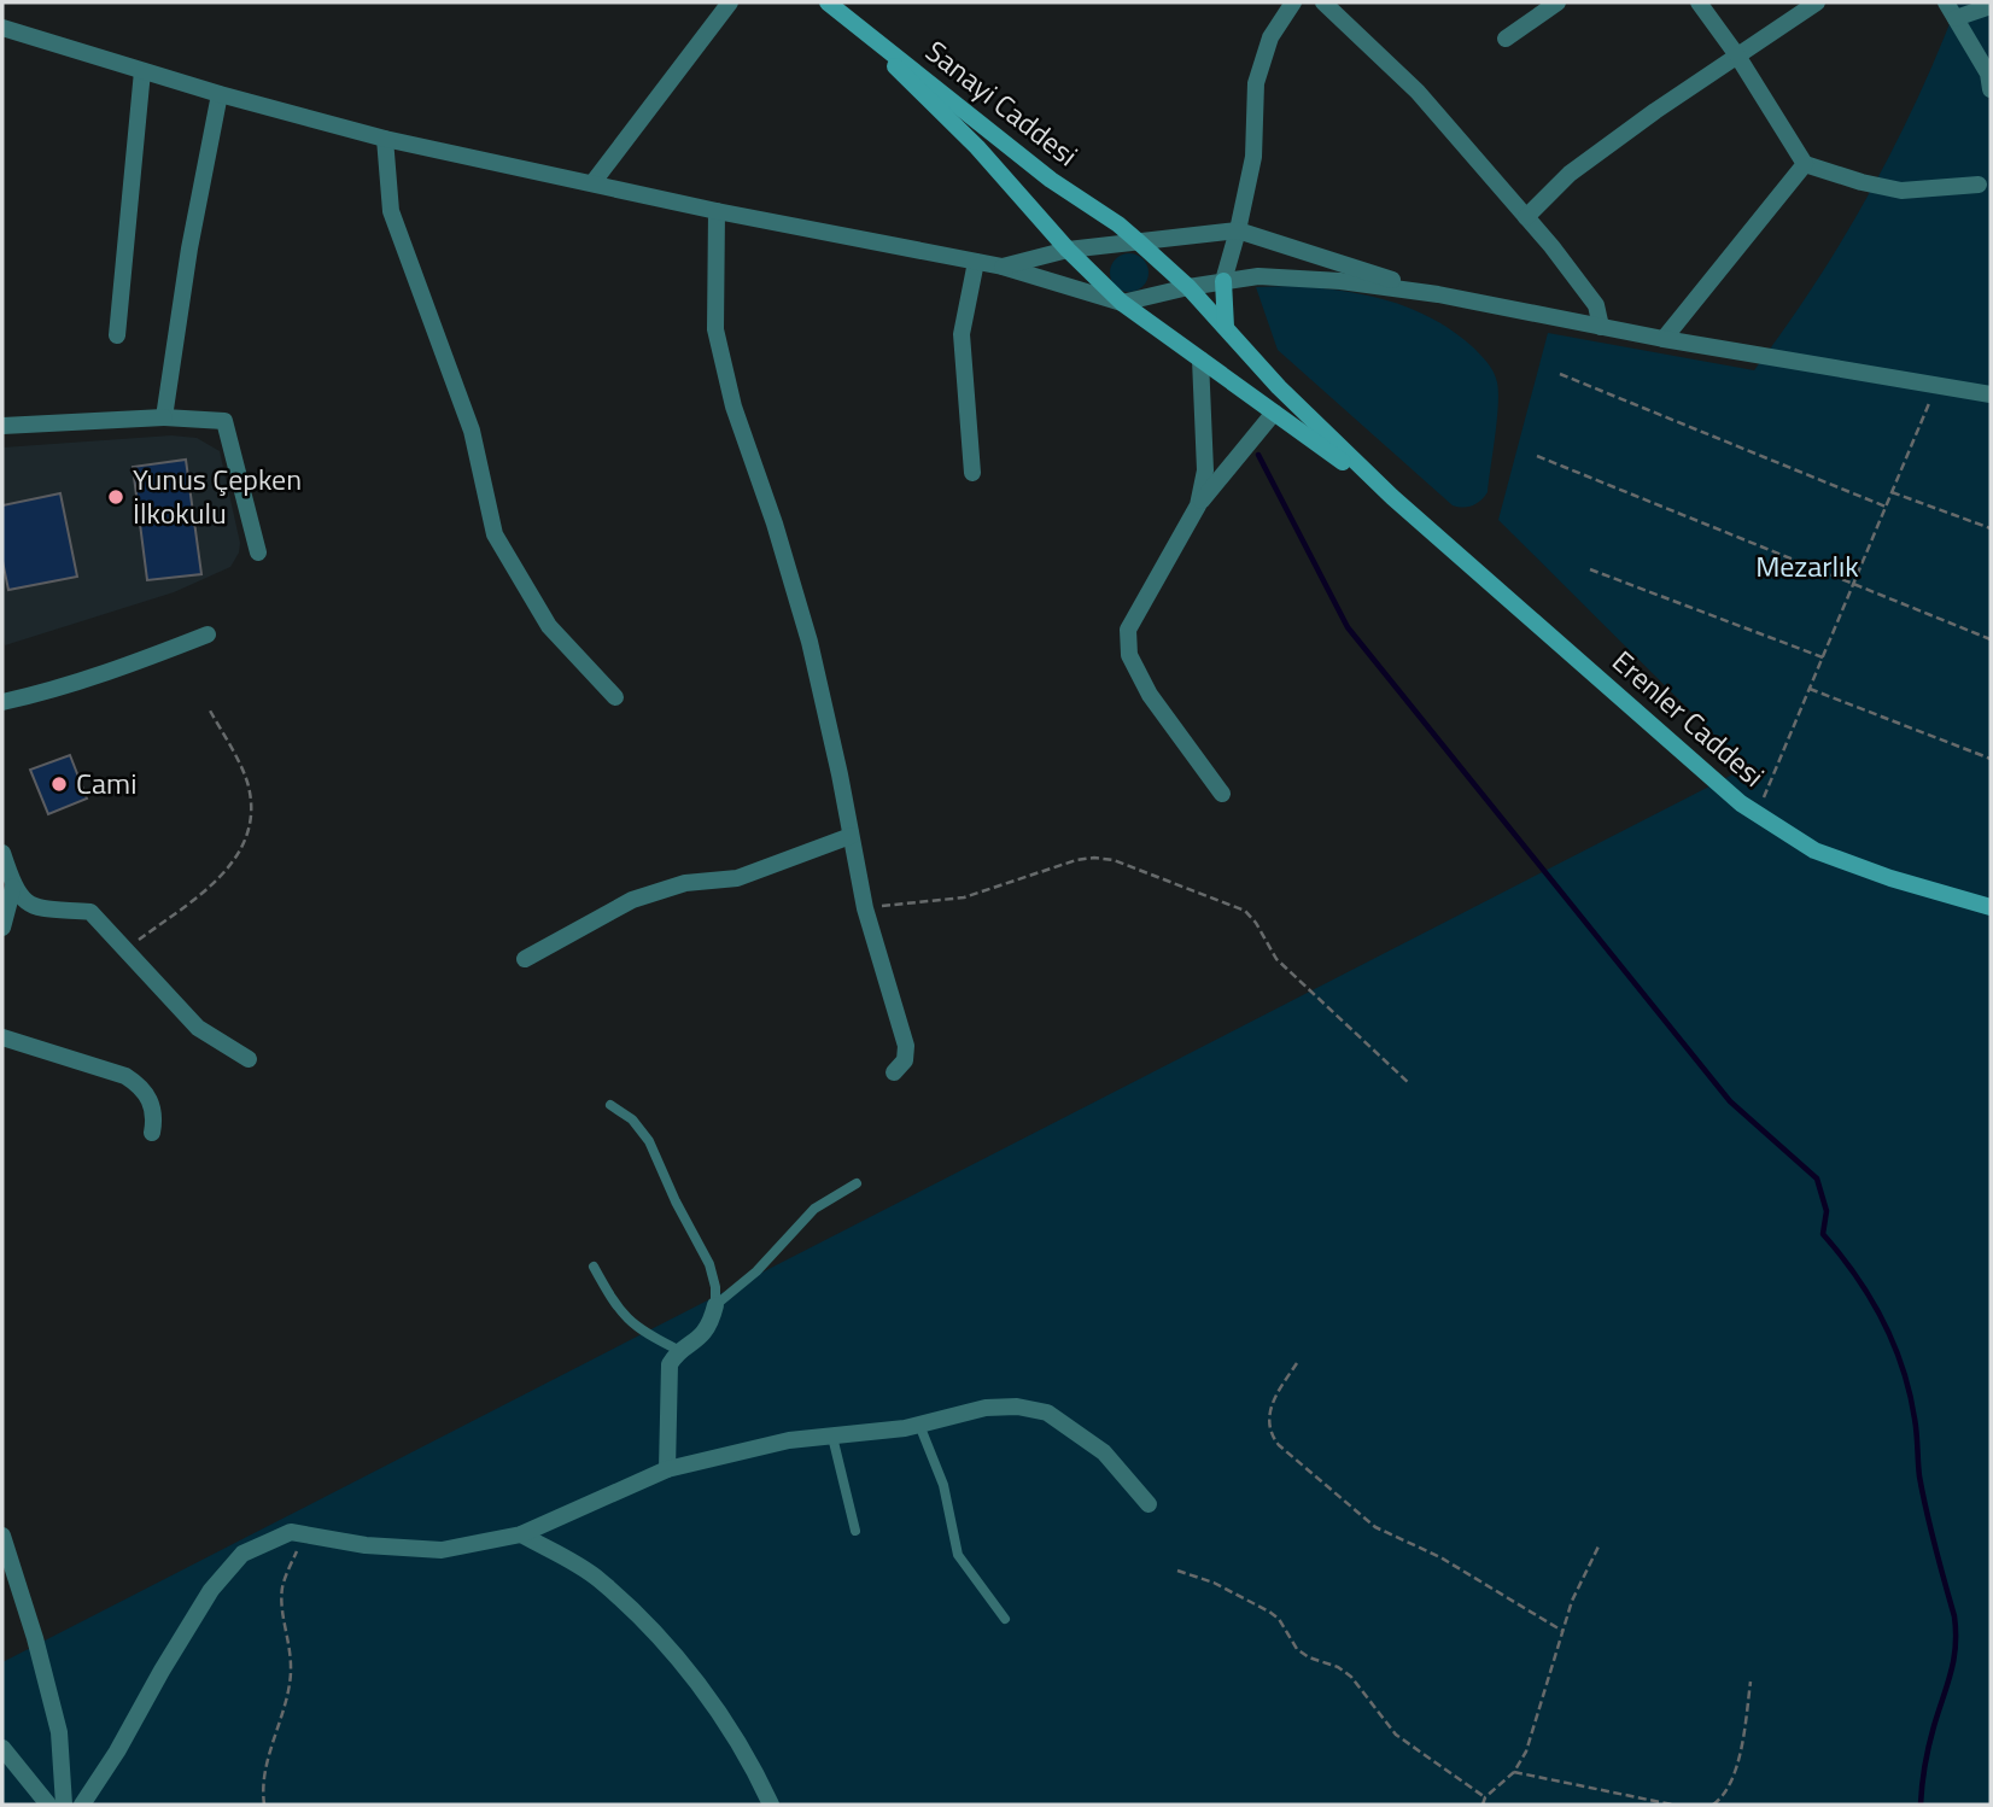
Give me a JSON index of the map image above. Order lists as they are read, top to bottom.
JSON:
{
  "streets": {
    "main road": ["Sanayi Caddesi", "Erenler Caddesi"]
  },
  "crossings": [
    ["Sanayi Caddesi", "Erenler Caddesi"]
  ],
  "parks": ["Mezarlık"],
  "places": ["Yunus Çepken İlkokulu", "Cami"]
}
